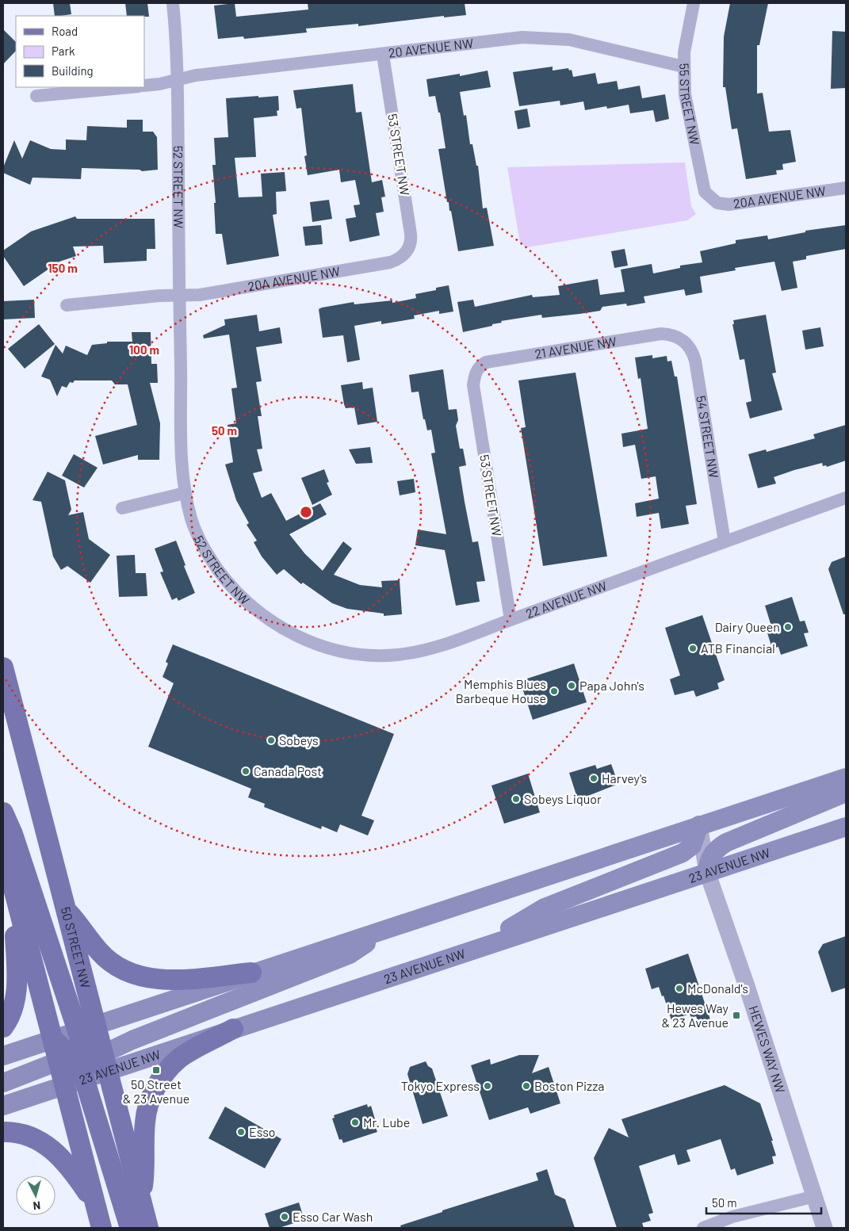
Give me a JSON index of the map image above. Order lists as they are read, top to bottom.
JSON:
{
  "streets": {
    "main road": ["23 AVENUE NW", "50 STREET NW"],
    "street": [
      "20 AVENUE NW",
      "55 STREET NW",
      "53 STREET NW",
      "52 STREET NW",
      "20A AVENUE NW",
      "21 AVENUE NW",
      "54 STREET NW",
      "22 AVENUE NW",
      "HEWES WAY NW"
    ]
  },
  "crossings": [
    ["20 AVENUE NW", "55 STREET NW"],
    ["20 AVENUE NW", "53 STREET NW"],
    ["20 AVENUE NW", "52 STREET NW"],
    ["55 STREET NW", "20A AVENUE NW"],
    ["53 STREET NW", "20A AVENUE NW"],
    ["53 STREET NW", "21 AVENUE NW"],
    ["53 STREET NW", "22 AVENUE NW"],
    ["52 STREET NW", "20A AVENUE NW"],
    ["52 STREET NW", "22 AVENUE NW"],
    ["21 AVENUE NW", "54 STREET NW"],
    ["54 STREET NW", "22 AVENUE NW"],
    ["23 AVENUE NW", "50 STREET NW"],
    ["23 AVENUE NW", "HEWES WAY NW"]
  ],
  "places": {
    "other": [
      "Dairy Queen",
      "ATB Financial",
      "Papa John's",
      "Memphis Blues Barbeque House",
      "Sobeys",
      "Canada Post",
      "Harvey's",
      "Sobeys Liquor",
      "McDonald's",
      "Tokyo Express",
      "Boston Pizza",
      "Mr. Lube",
      "Esso",
      "Esso Car Wash"
    ],
    "transit": ["Hewes Way & 23 Avenue", "50 Street & 23 Avenue"]
  },
  "legend": ["Road", "Park", "Building"],
  "scale_bar": "50 m",
  "north": "bottom",
  "rings": ["150 m", "100 m", "50 m"]
}
